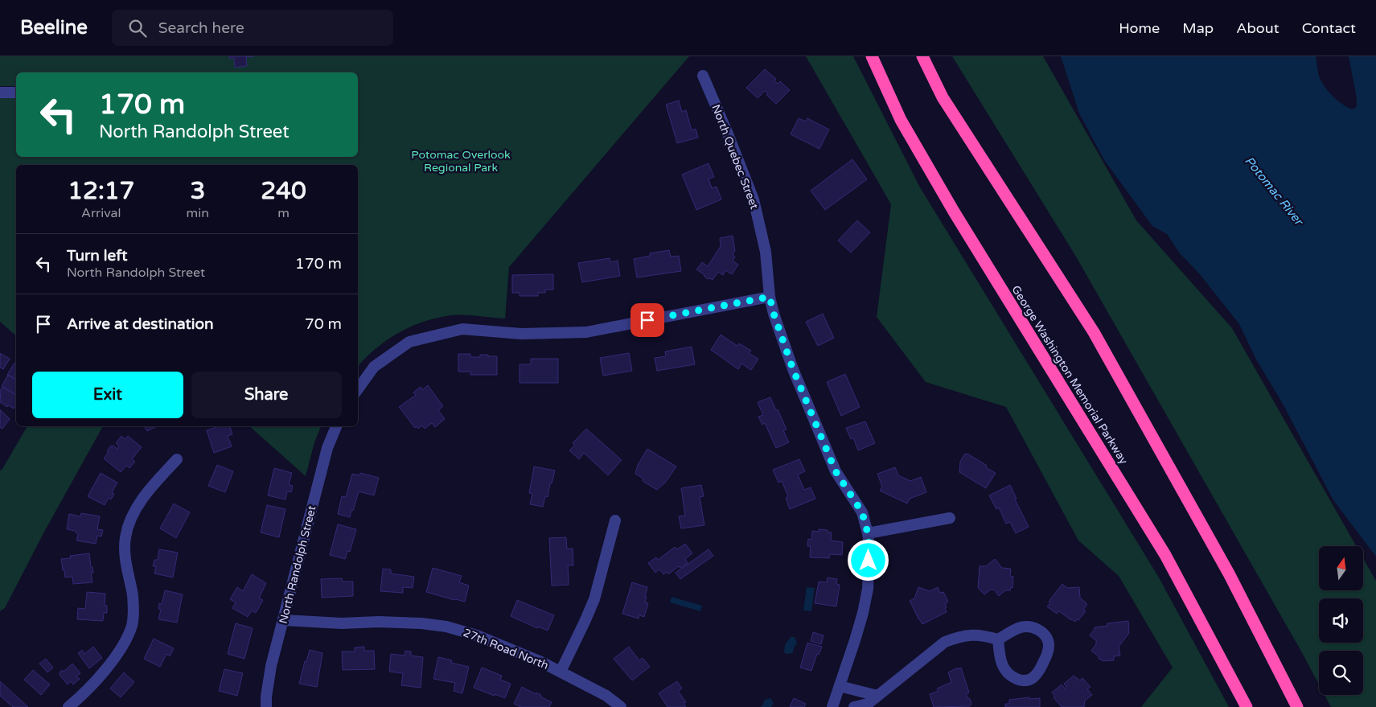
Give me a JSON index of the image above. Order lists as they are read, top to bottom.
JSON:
{
  "streets": {
    "highway": ["George Washington Memorial Parkway"],
    "street": ["North Quebec Street", "North Randolph Street", "27th Road North"]
  },
  "crossings": [
    ["North Randolph Street", "27th Road North"]
  ],
  "water": ["Potomac River"],
  "parks": ["Potomac Overlook Regional Park"],
  "north": "top",
  "page": {
    "header": "Beeline",
    "search": "Search here",
    "nav": [
      "Home",
      "Map",
      "About",
      "Contact"
    ],
    "turn": ["170 m", "North Randolph Street"],
    "eta": [
      "12:17",
      "Arrival",
      "3",
      "min",
      "240",
      "m"
    ],
    "list": [
      {
        "name": "Turn left",
        "note": "North Randolph Street",
        "value": "170 m"
      },
      {
        "name": "Arrive at destination",
        "value": "70 m"
      }
    ],
    "buttons": ["Exit", "Share"]
  }
}
